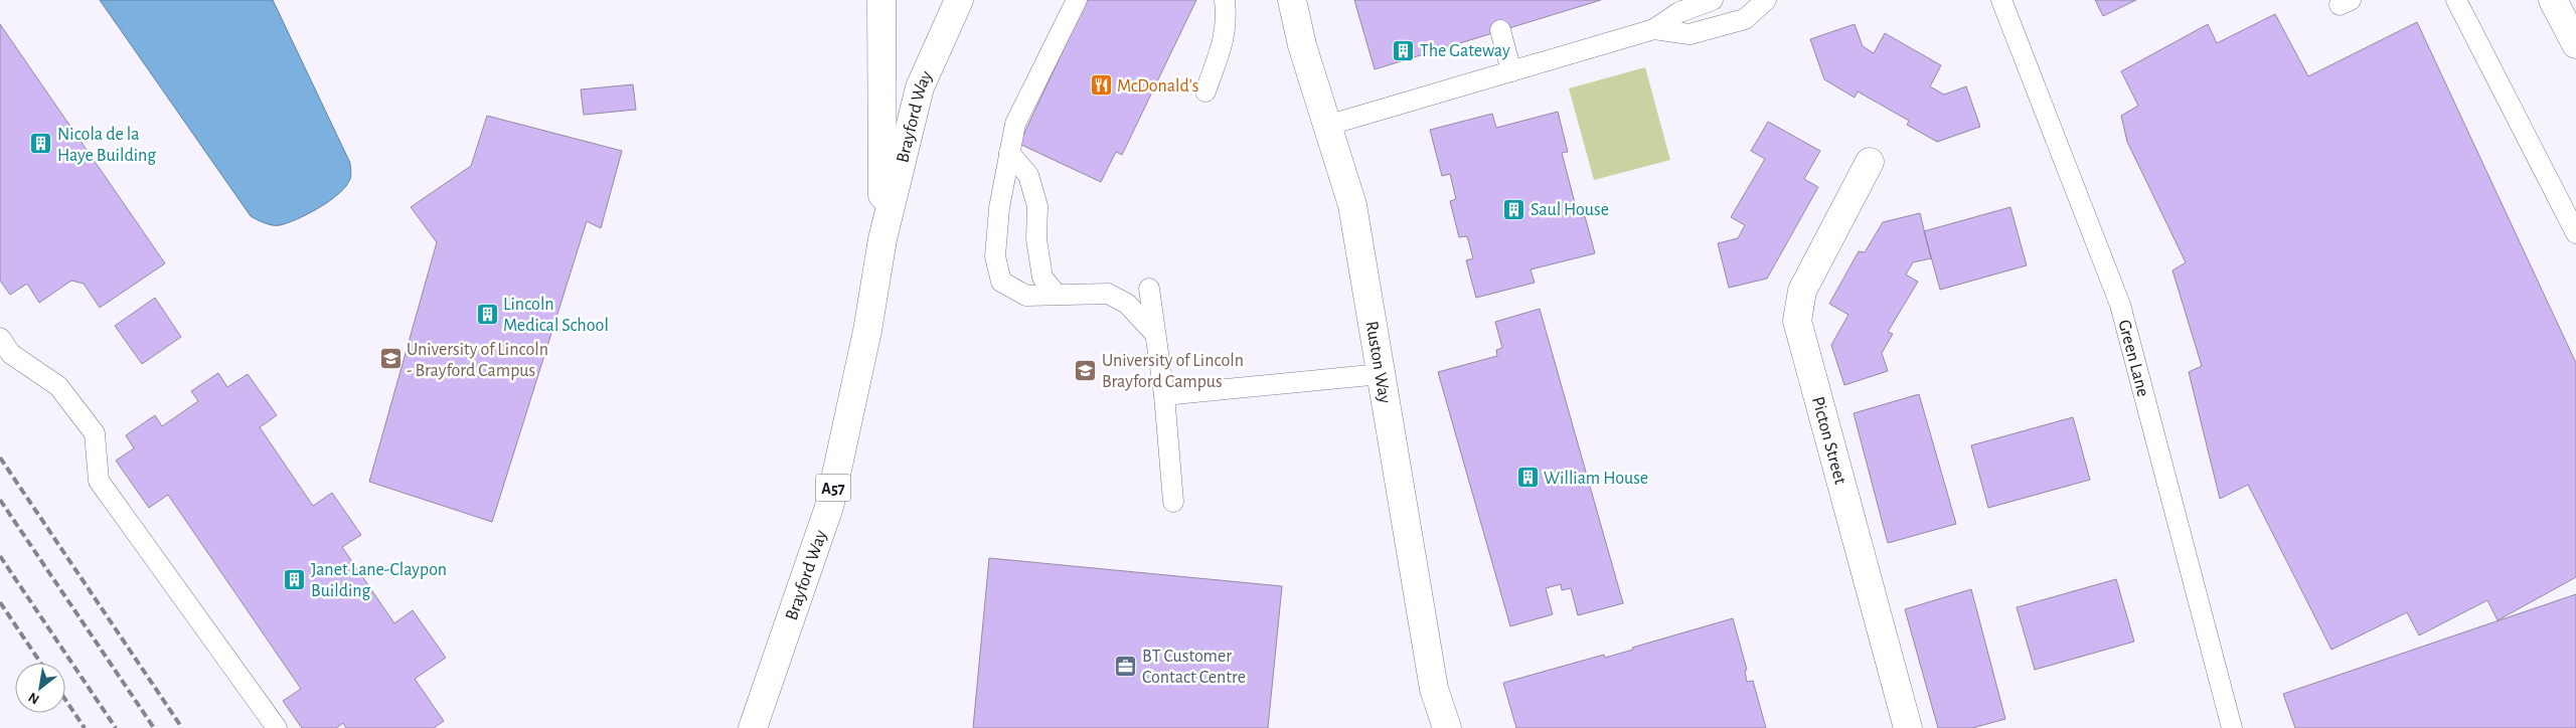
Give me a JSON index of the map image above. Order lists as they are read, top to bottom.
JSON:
{
  "streets": {
    "street": [
      "Brayford Way",
      "Ruston Way",
      "Picton Street",
      "A57"
    ],
    "lane": ["Green Lane"]
  },
  "places": {
    "building": [
      "The Gateway",
      "Nicola de la Haye Building",
      "Saul House",
      "Lincoln Medical School",
      "William House",
      "Janet Lane-Claypon Building"
    ],
    "restaurant": ["McDonald's"],
    "school or university": ["University of Lincoln - Brayford Campus", "University of Lincoln Brayford Campus"],
    "office": ["BT Customer Contact Centre"]
  },
  "north": "bottom left"
}
